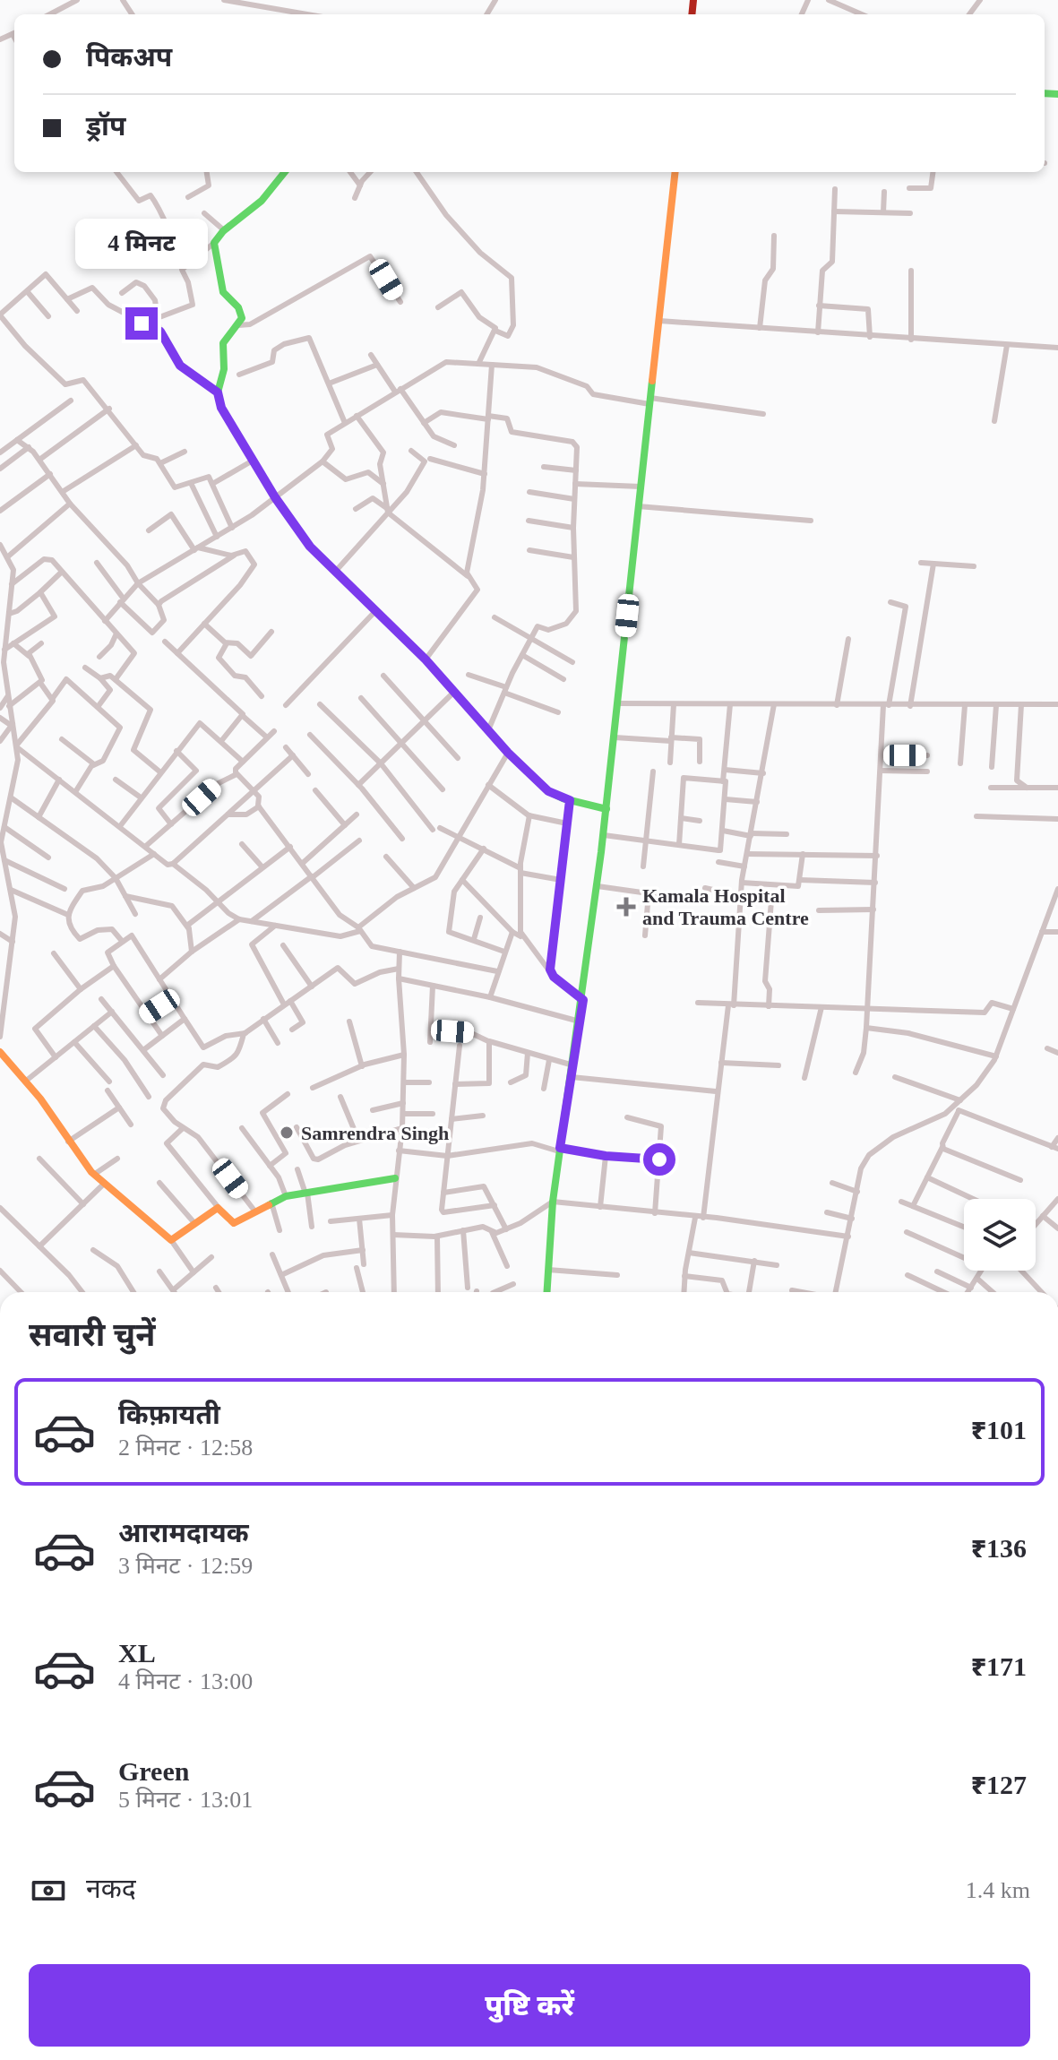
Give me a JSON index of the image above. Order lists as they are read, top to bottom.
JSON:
{
  "places": {
    "health": ["Kamala Hospital and Trauma Centre"],
    "other": ["Samrendra Singh"]
  },
  "page": {
    "banner": ["पिकअप", "ड्रॉप"],
    "bubble": "4 मिनट",
    "heading": "सवारी चुनें",
    "list": [
      {
        "name": "किफ़ायती",
        "note": "2 मिनट · 12:58",
        "value": "₹101"
      },
      {
        "name": "आरामदायक",
        "note": "3 मिनट · 12:59",
        "value": "₹136"
      },
      {
        "name": "XL",
        "note": "4 मिनट · 13:00",
        "value": "₹171"
      },
      {
        "name": "Green",
        "note": "5 मिनट · 13:01",
        "value": "₹127"
      }
    ],
    "pay": ["नकद", "1.4 km"],
    "buttons": "पुष्टि करें"
  }
}
